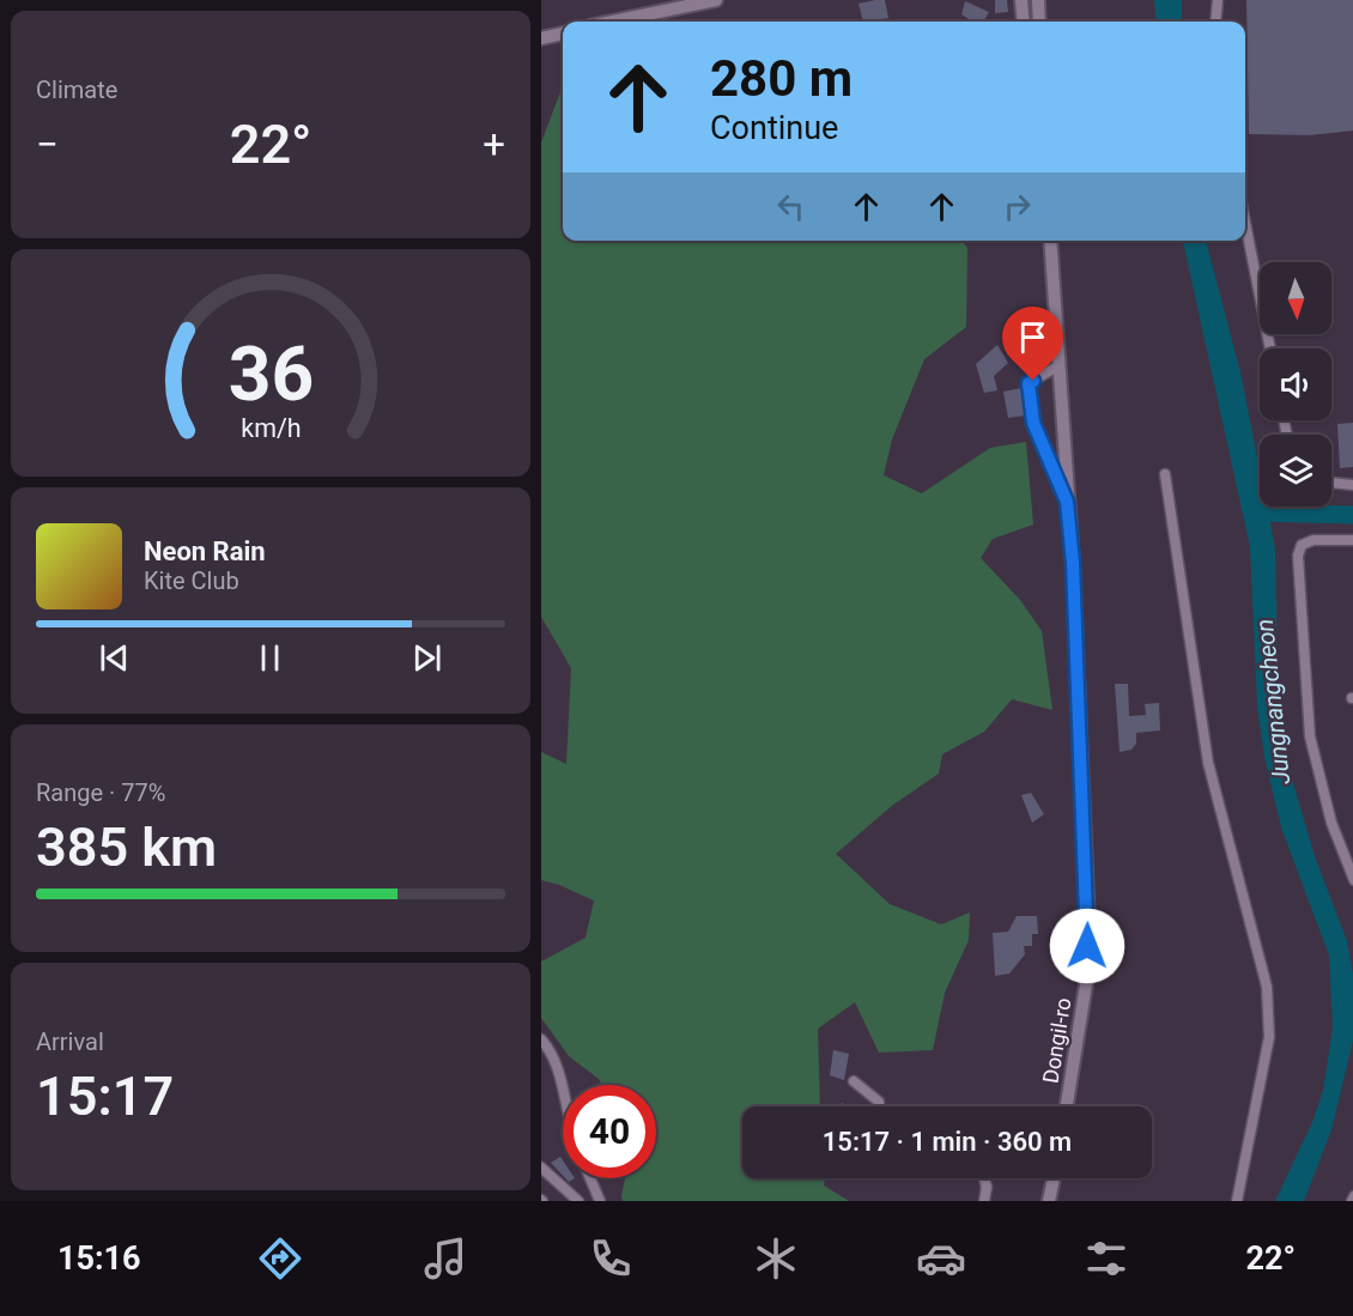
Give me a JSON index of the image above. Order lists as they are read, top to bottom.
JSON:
{
  "streets": {
    "street": ["Dongil-ro"]
  },
  "water": ["Jungnangcheon"],
  "north": "bottom",
  "page": {
    "tile": [
      "Climate",
      ["Range · 77%", "385 km"],
      ["Arrival", "15:17"]
    ],
    "turn": ["280 m", "Continue"],
    "heat": ["−", "22°", "+"],
    "song": ["Neon Rain", "Kite Club"],
    "limit": "40",
    "trip": "15:17 · 1 min · 360 m",
    "tabs": ["15:16", "22°"],
    "gauge": ["36", "km/h"]
  }
}
